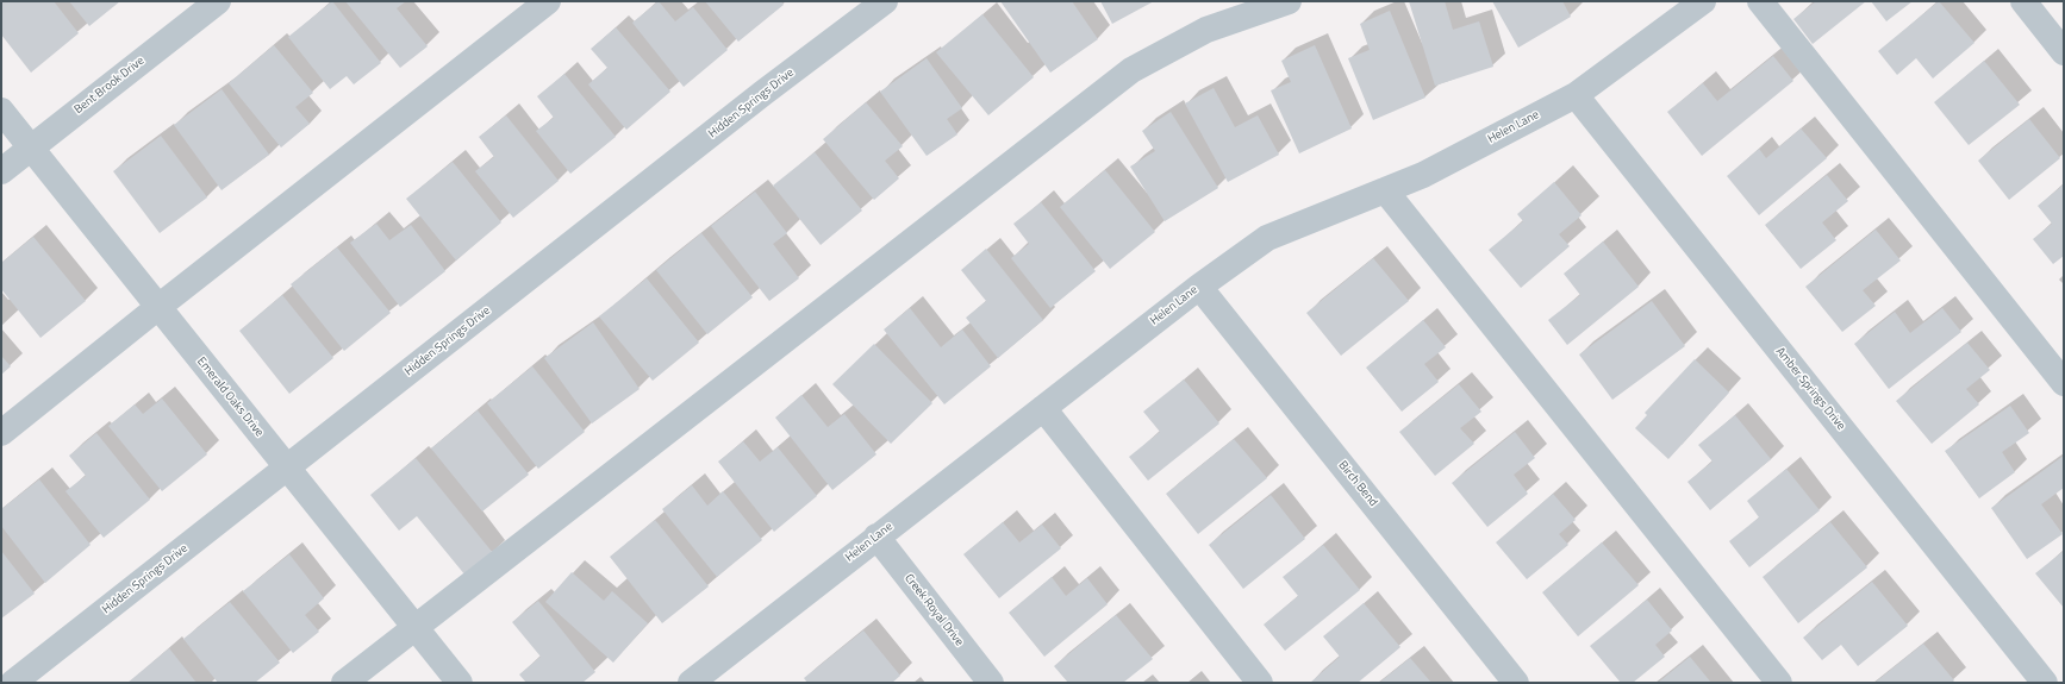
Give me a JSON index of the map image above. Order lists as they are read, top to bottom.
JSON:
{
  "streets": {
    "street": [
      "Bent Brook Drive",
      "Hidden Springs Drive",
      "Helen Lane",
      "Amber Springs Drive",
      "Emerald Oaks Drive",
      "Birch Bend",
      "Creek Royal Drive"
    ]
  },
  "crossings": [
    ["Bent Brook Drive", "Emerald Oaks Drive"],
    ["Hidden Springs Drive", "Emerald Oaks Drive"],
    ["Helen Lane", "Amber Springs Drive"],
    ["Helen Lane", "Birch Bend"],
    ["Helen Lane", "Creek Royal Drive"]
  ]
}
